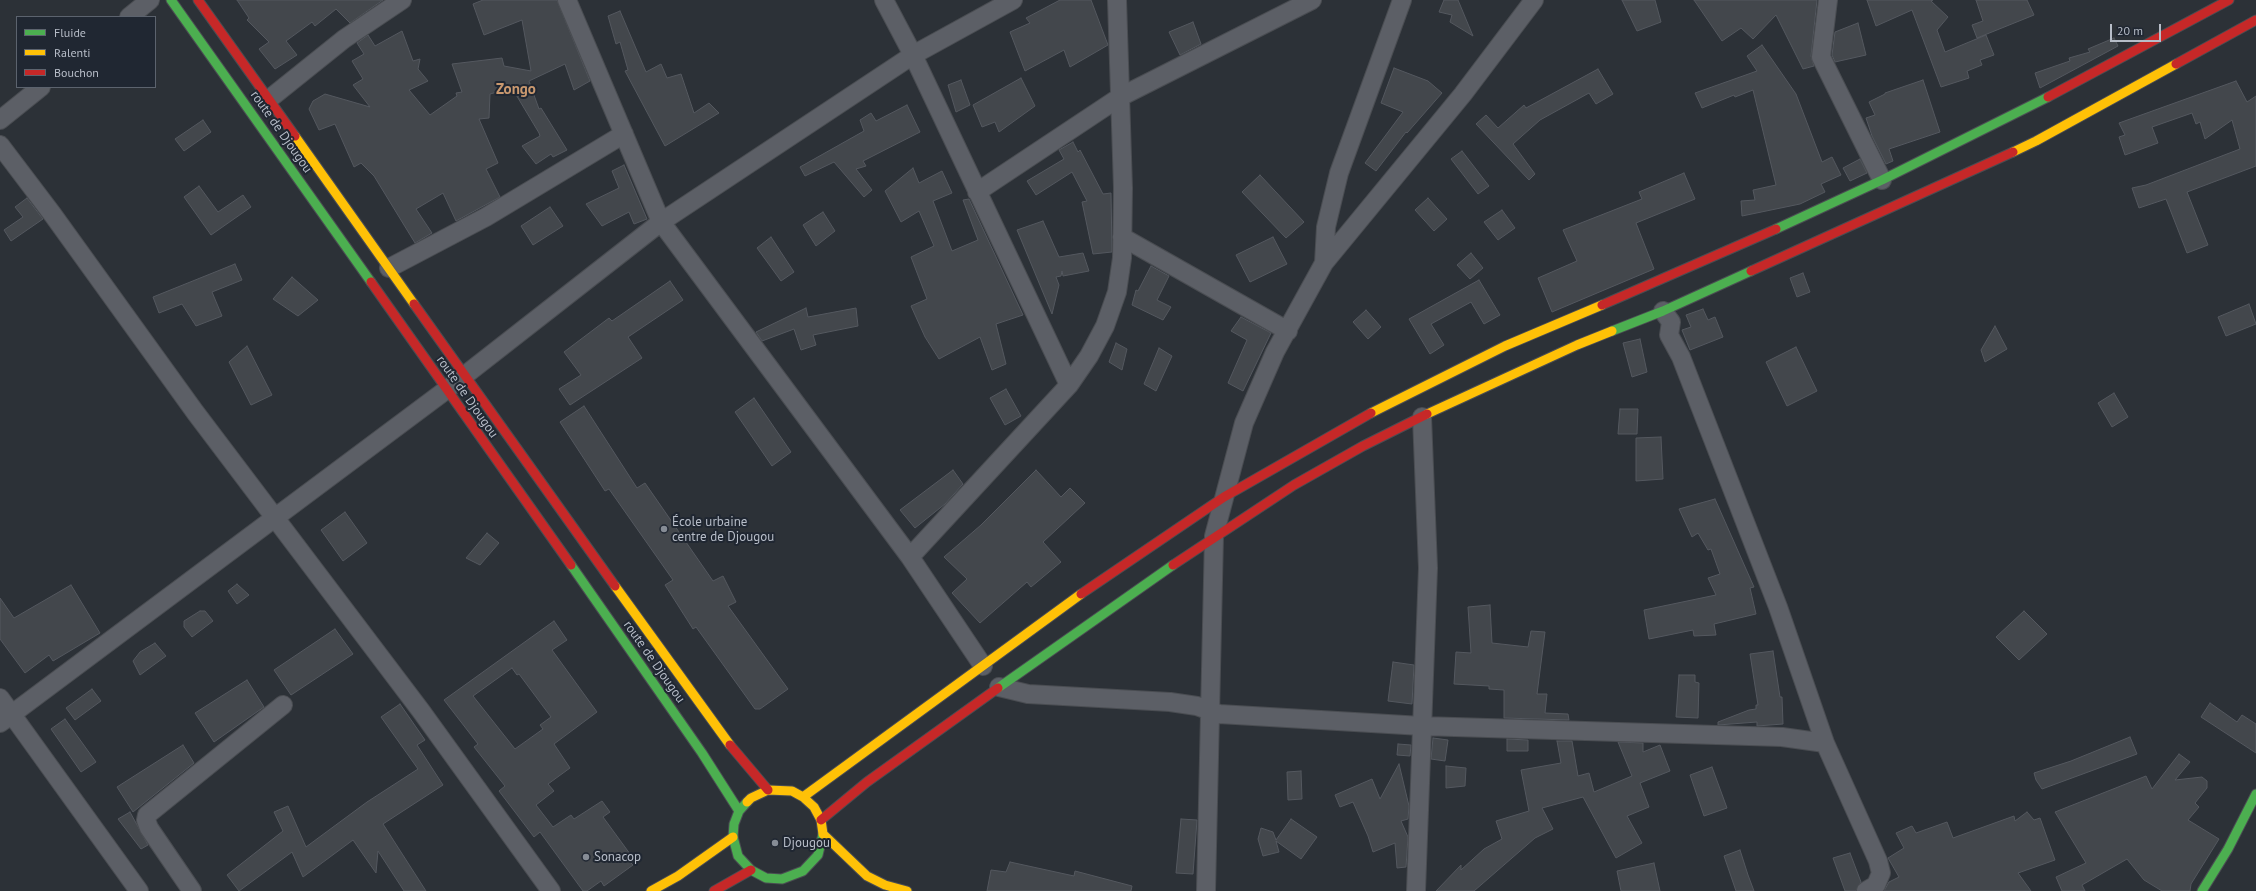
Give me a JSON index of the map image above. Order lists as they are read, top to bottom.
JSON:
{
  "streets": {
    "main road": ["route de Djougou"]
  },
  "districts": ["Zongo"],
  "places": ["École urbaine centre de Djougou", "Djougou", "Sonacop"],
  "legend": ["Fluide", "Ralenti", "Bouchon"],
  "scale_bar": "20 m"
}
